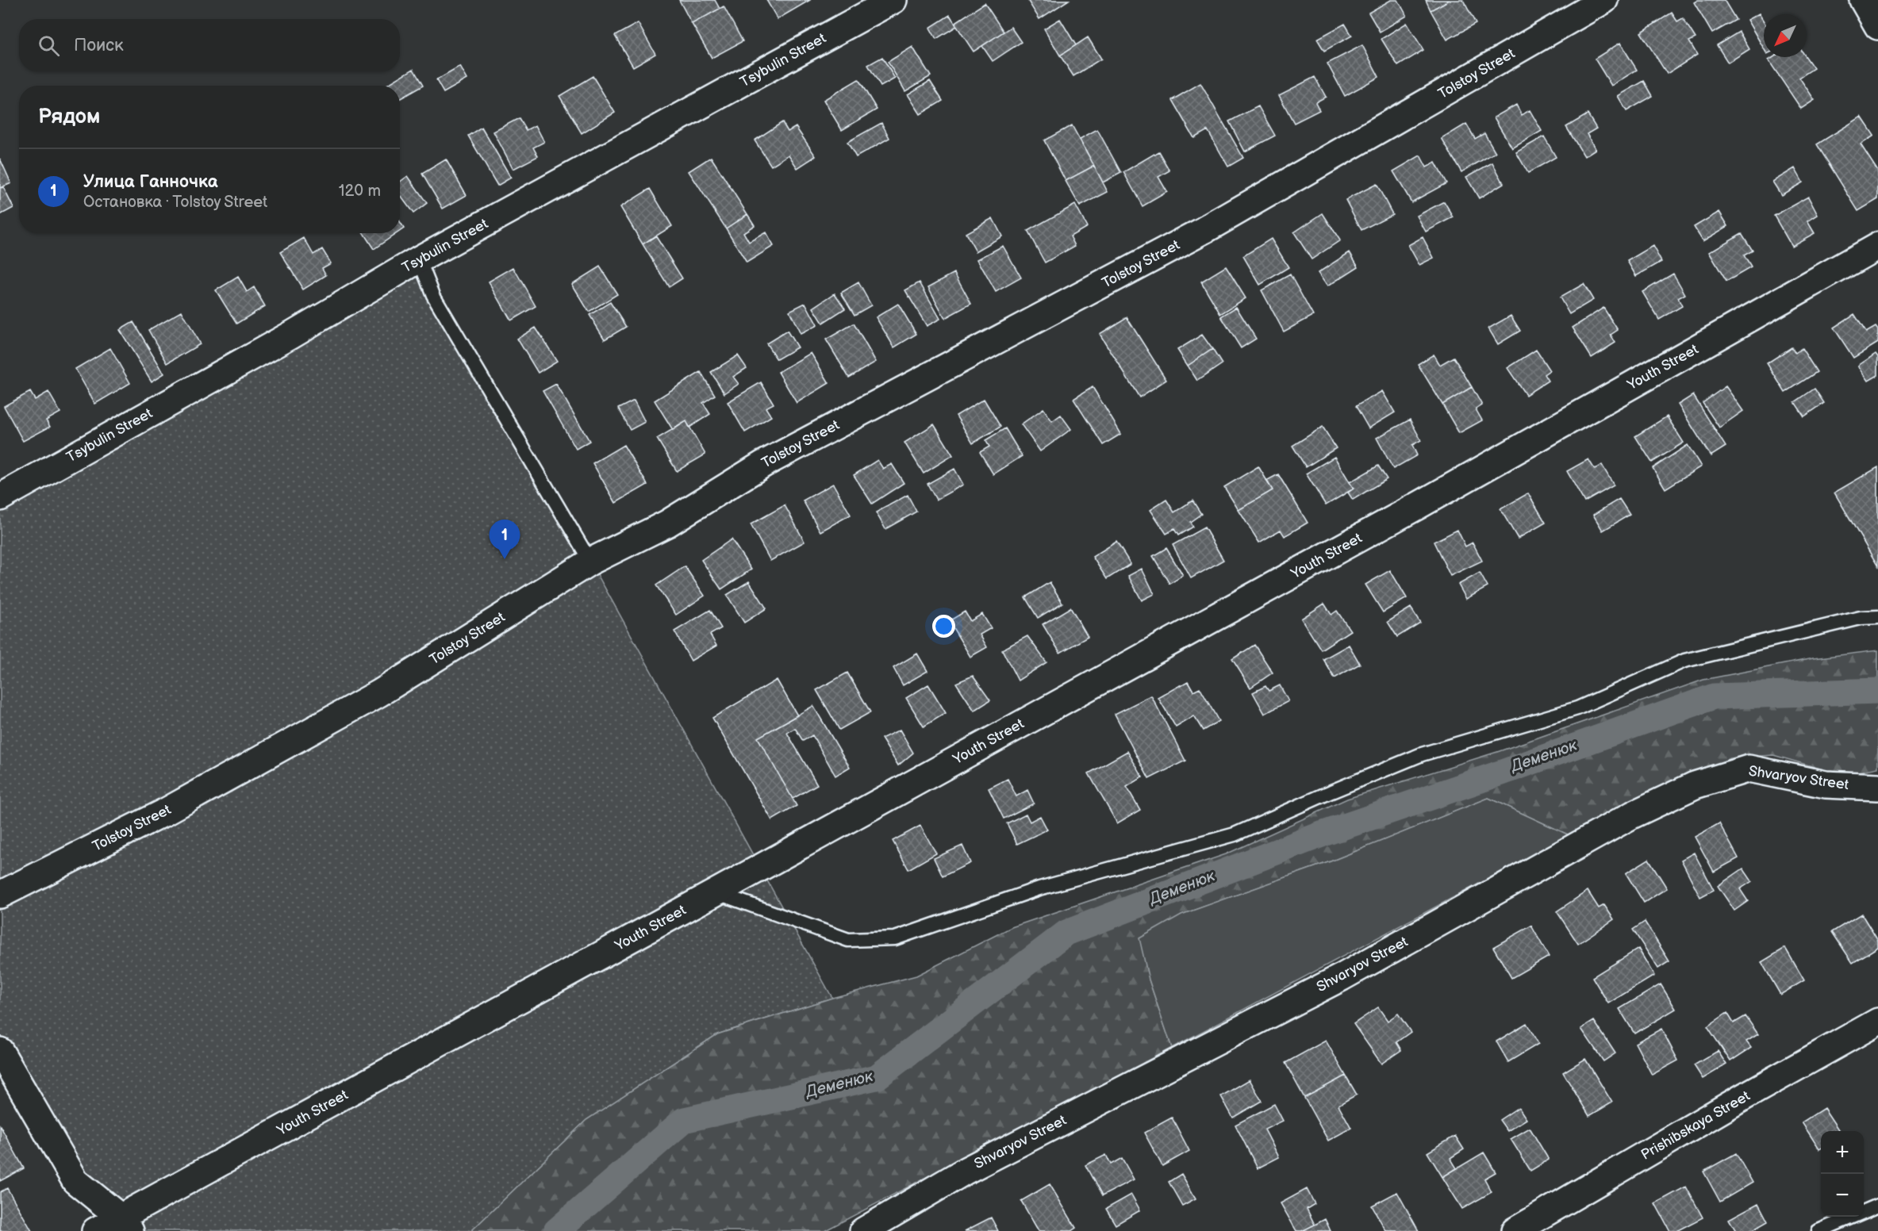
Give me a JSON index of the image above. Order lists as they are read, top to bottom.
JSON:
{
  "streets": {
    "street": [
      "Tsybulin Street",
      "Tolstoy Street",
      "Youth Street",
      "Shvaryov Street",
      "Prishibskaya Street"
    ]
  },
  "water": ["Деменюк"],
  "north": "bottom left",
  "page": {
    "search": "Поиск",
    "heading": "Рядом",
    "list": [
      {
        "mark": "1",
        "name": "Улица Ганночка",
        "note": "Остановка · Tolstoy Street",
        "value": "120 m"
      }
    ],
    "pins": "1",
    "map_buttons": ["+", "−"]
  }
}
